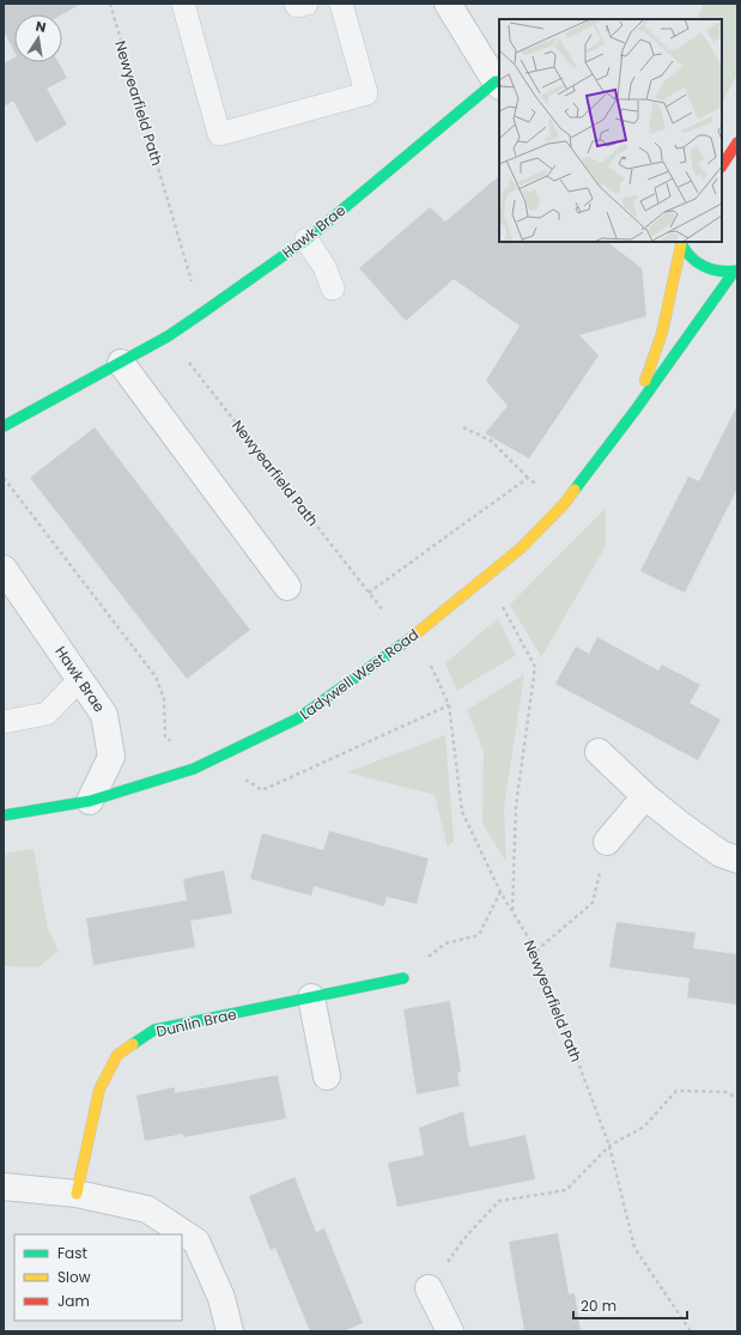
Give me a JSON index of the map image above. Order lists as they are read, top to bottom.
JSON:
{
  "streets": {
    "street": ["Hawk Brae", "Ladywell West Road", "Dunlin Brae"],
    "path": ["Newyearfield Path"]
  },
  "crossings": [
    ["Newyearfield Path", "Hawk Brae"],
    ["Hawk Brae", "Ladywell West Road"]
  ],
  "legend": ["Fast", "Slow", "Jam"],
  "scale_bar": "20 m",
  "north": "top"
}
